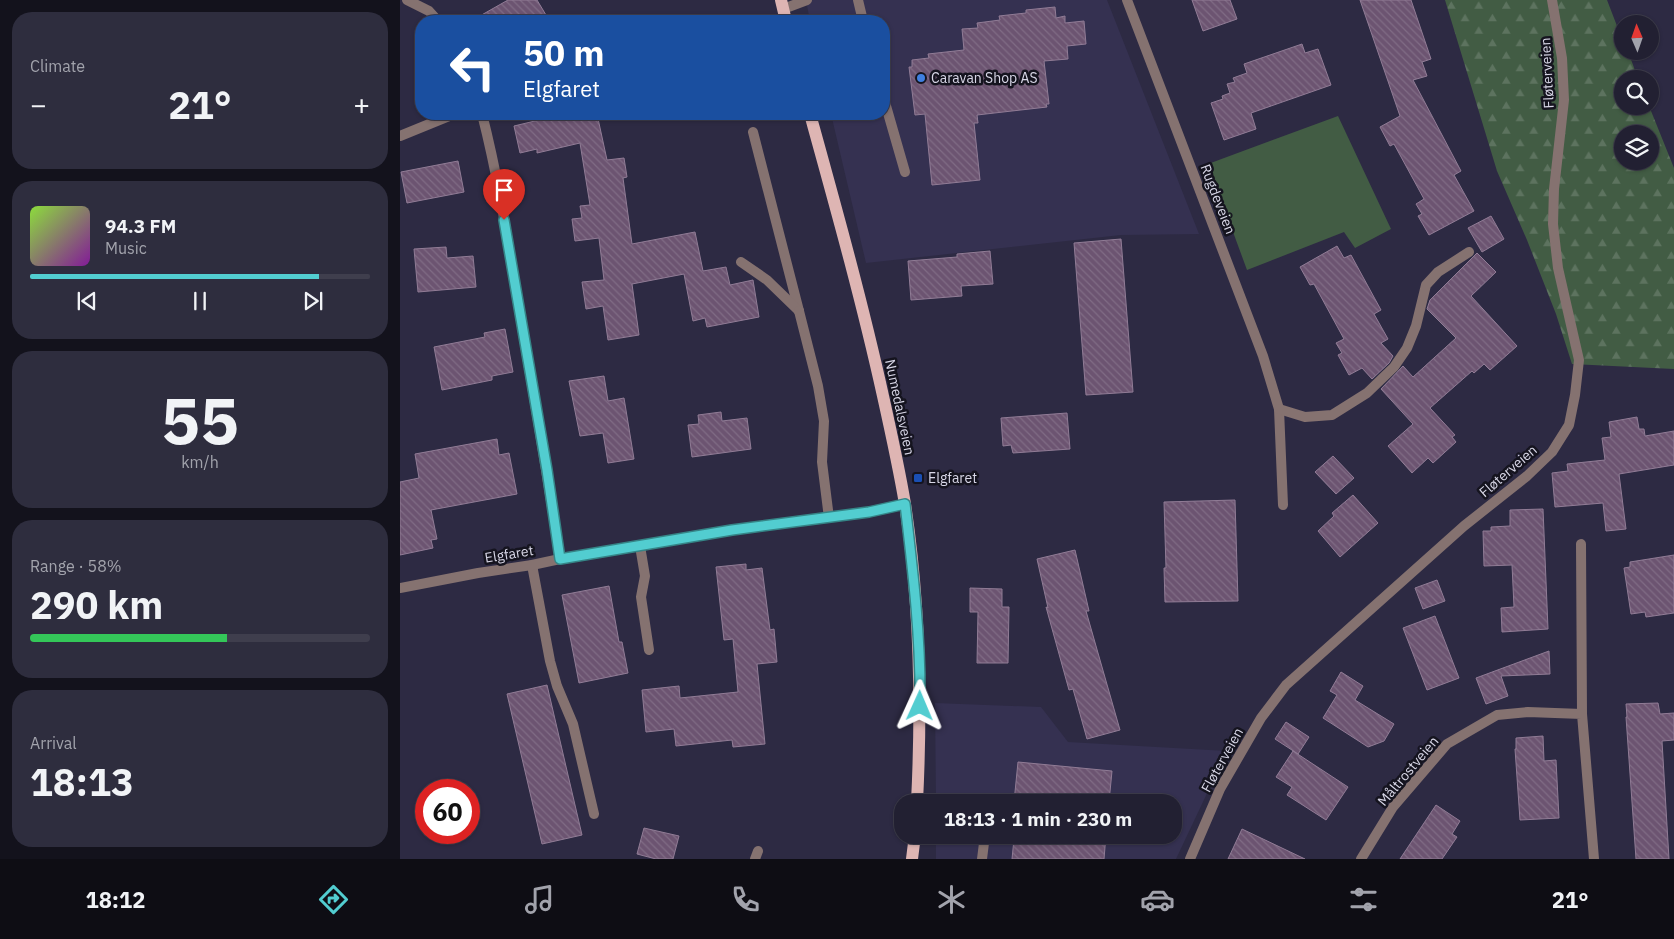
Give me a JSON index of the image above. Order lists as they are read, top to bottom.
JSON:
{
  "streets": {
    "main road": ["Numedalsveien"],
    "street": [
      "Fløterveien",
      "Rugdeveien",
      "Elgfaret",
      "Måltrostveien"
    ]
  },
  "crossings": [
    ["Numedalsveien", "Elgfaret"]
  ],
  "places": {
    "other": ["Caravan Shop AS"],
    "transit": ["Elgfaret"]
  },
  "north": "top",
  "page": {
    "tile": [
      "Climate",
      ["55", "km/h"],
      ["Range · 58%", "290 km"],
      ["Arrival", "18:13"]
    ],
    "turn": ["50 m", "Elgfaret"],
    "heat": ["−", "21°", "+"],
    "song": ["94.3 FM", "Music"],
    "limit": "60",
    "trip": "18:13 · 1 min · 230 m",
    "tabs": ["18:12", "21°"]
  }
}
